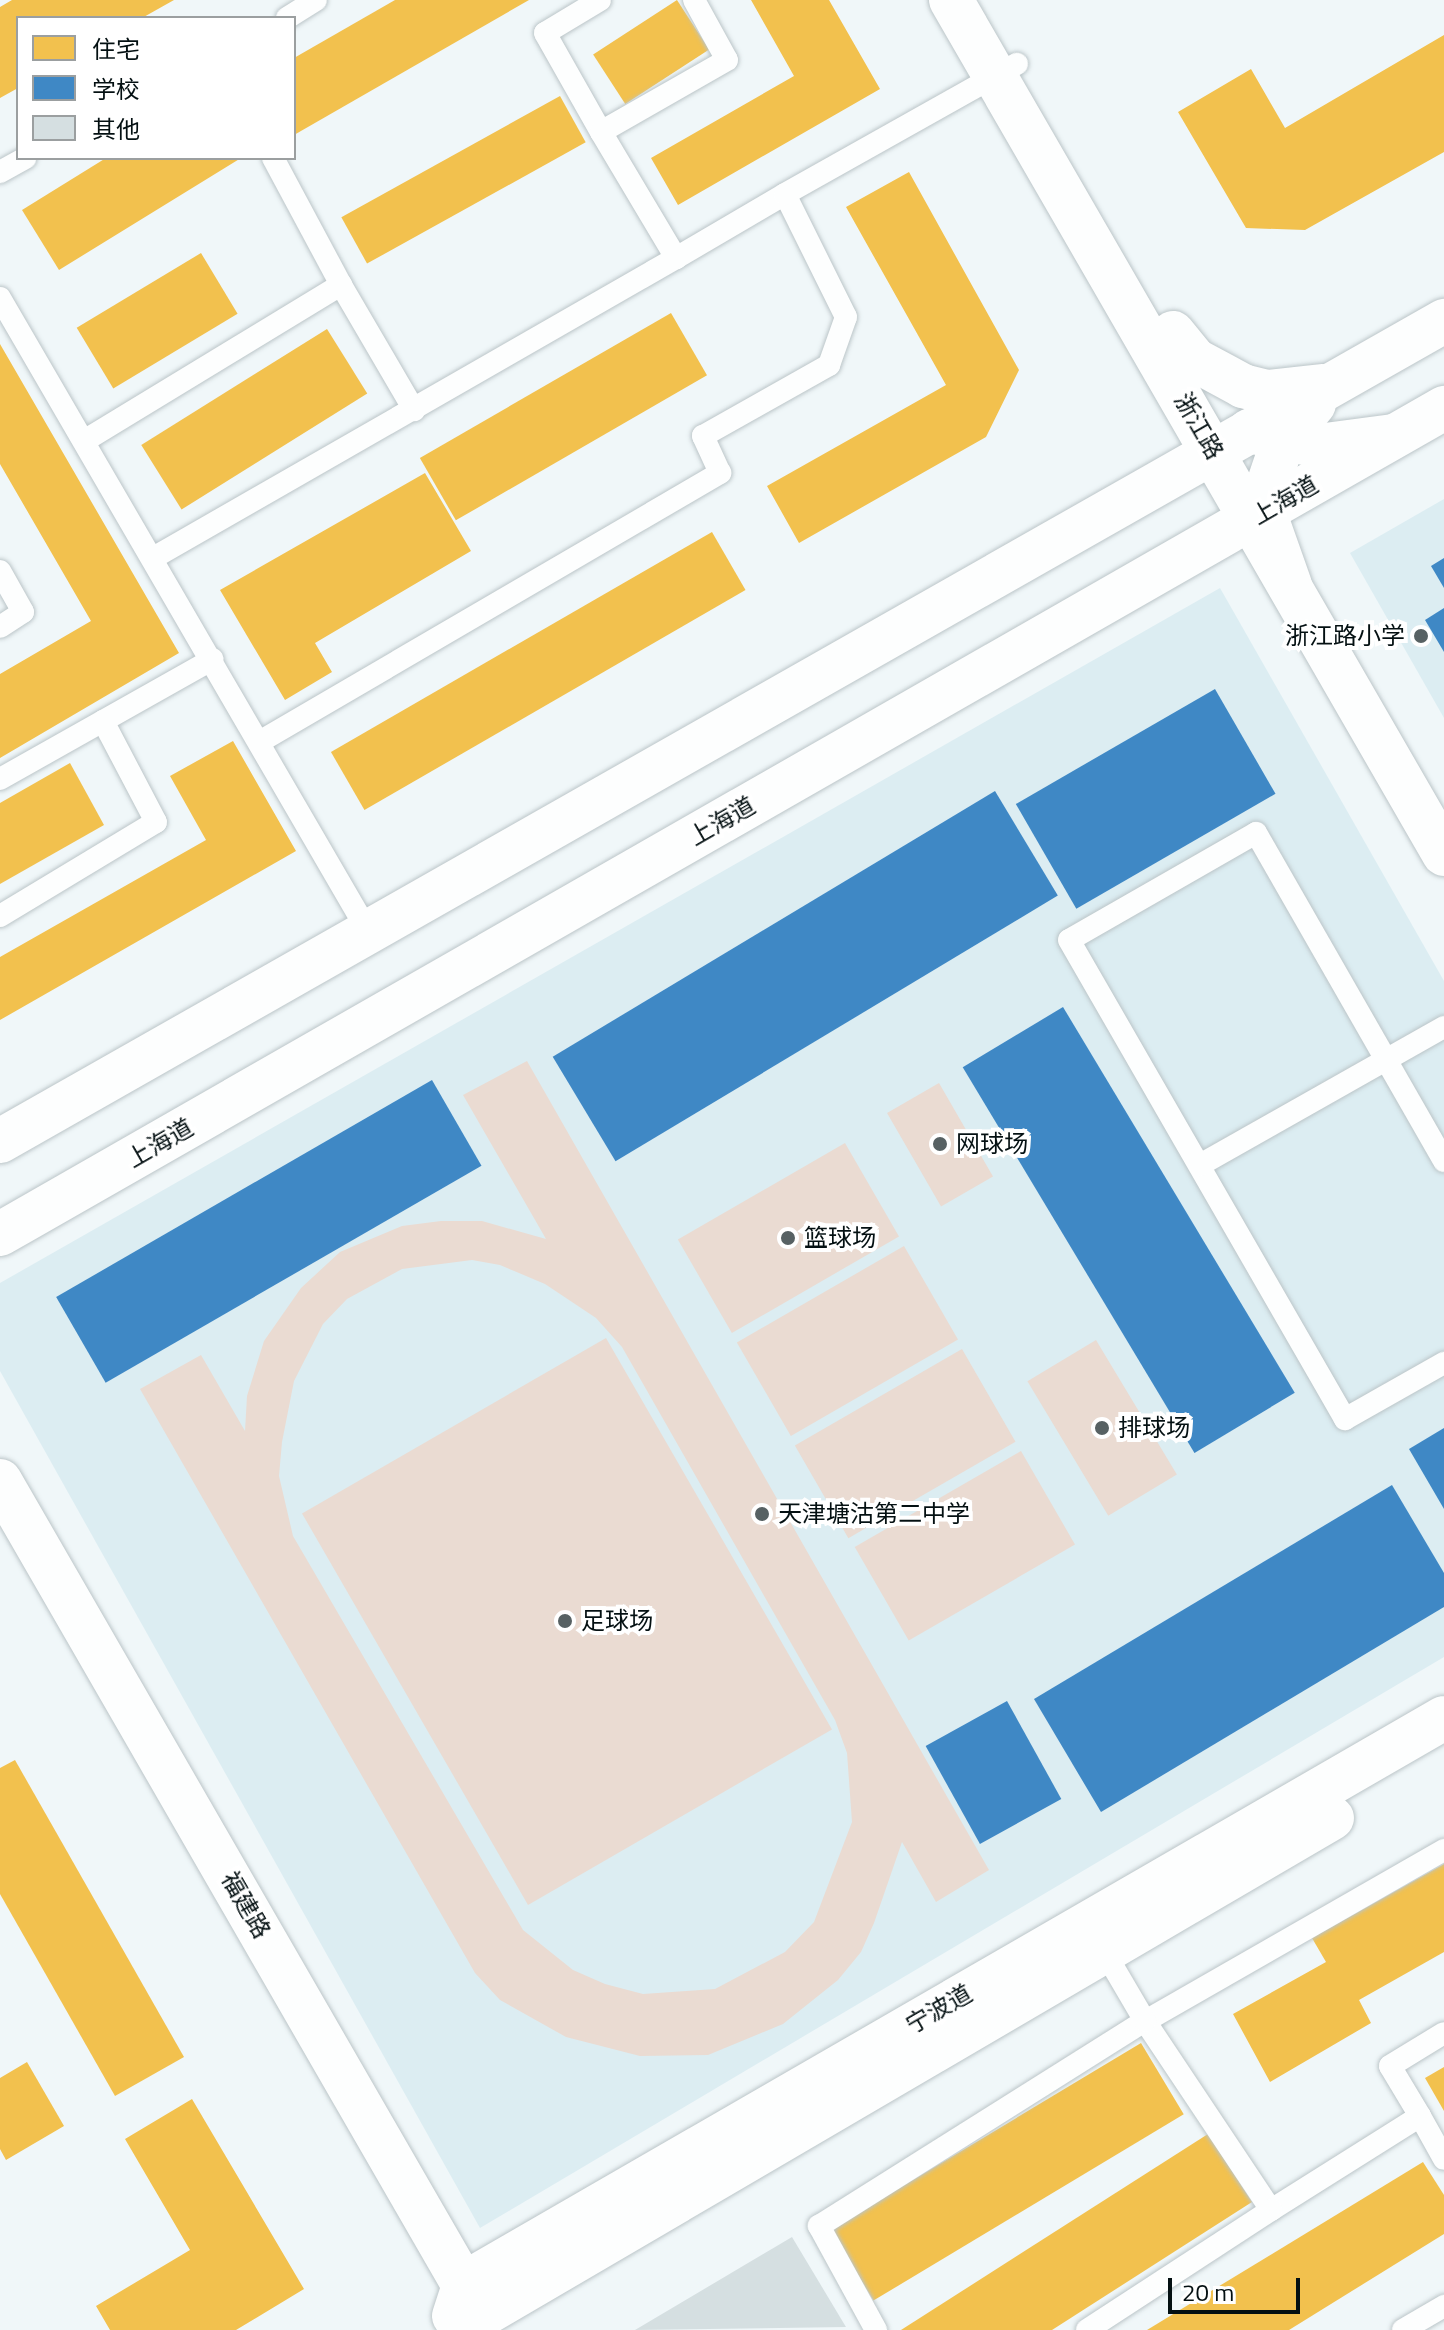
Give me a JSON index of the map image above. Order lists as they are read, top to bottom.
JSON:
{
  "streets": {
    "street": [
      "浙江路",
      "上海道",
      "福建路",
      "宁波道"
    ]
  },
  "crossings": [
    ["浙江路", "上海道"],
    ["福建路", "宁波道"]
  ],
  "places": [
    "浙江路小学",
    "网球场",
    "篮球场",
    "排球场",
    "天津塘沽第二中学",
    "足球场"
  ],
  "legend": ["住宅", "学校", "其他"],
  "scale_bar": "20 m"
}
